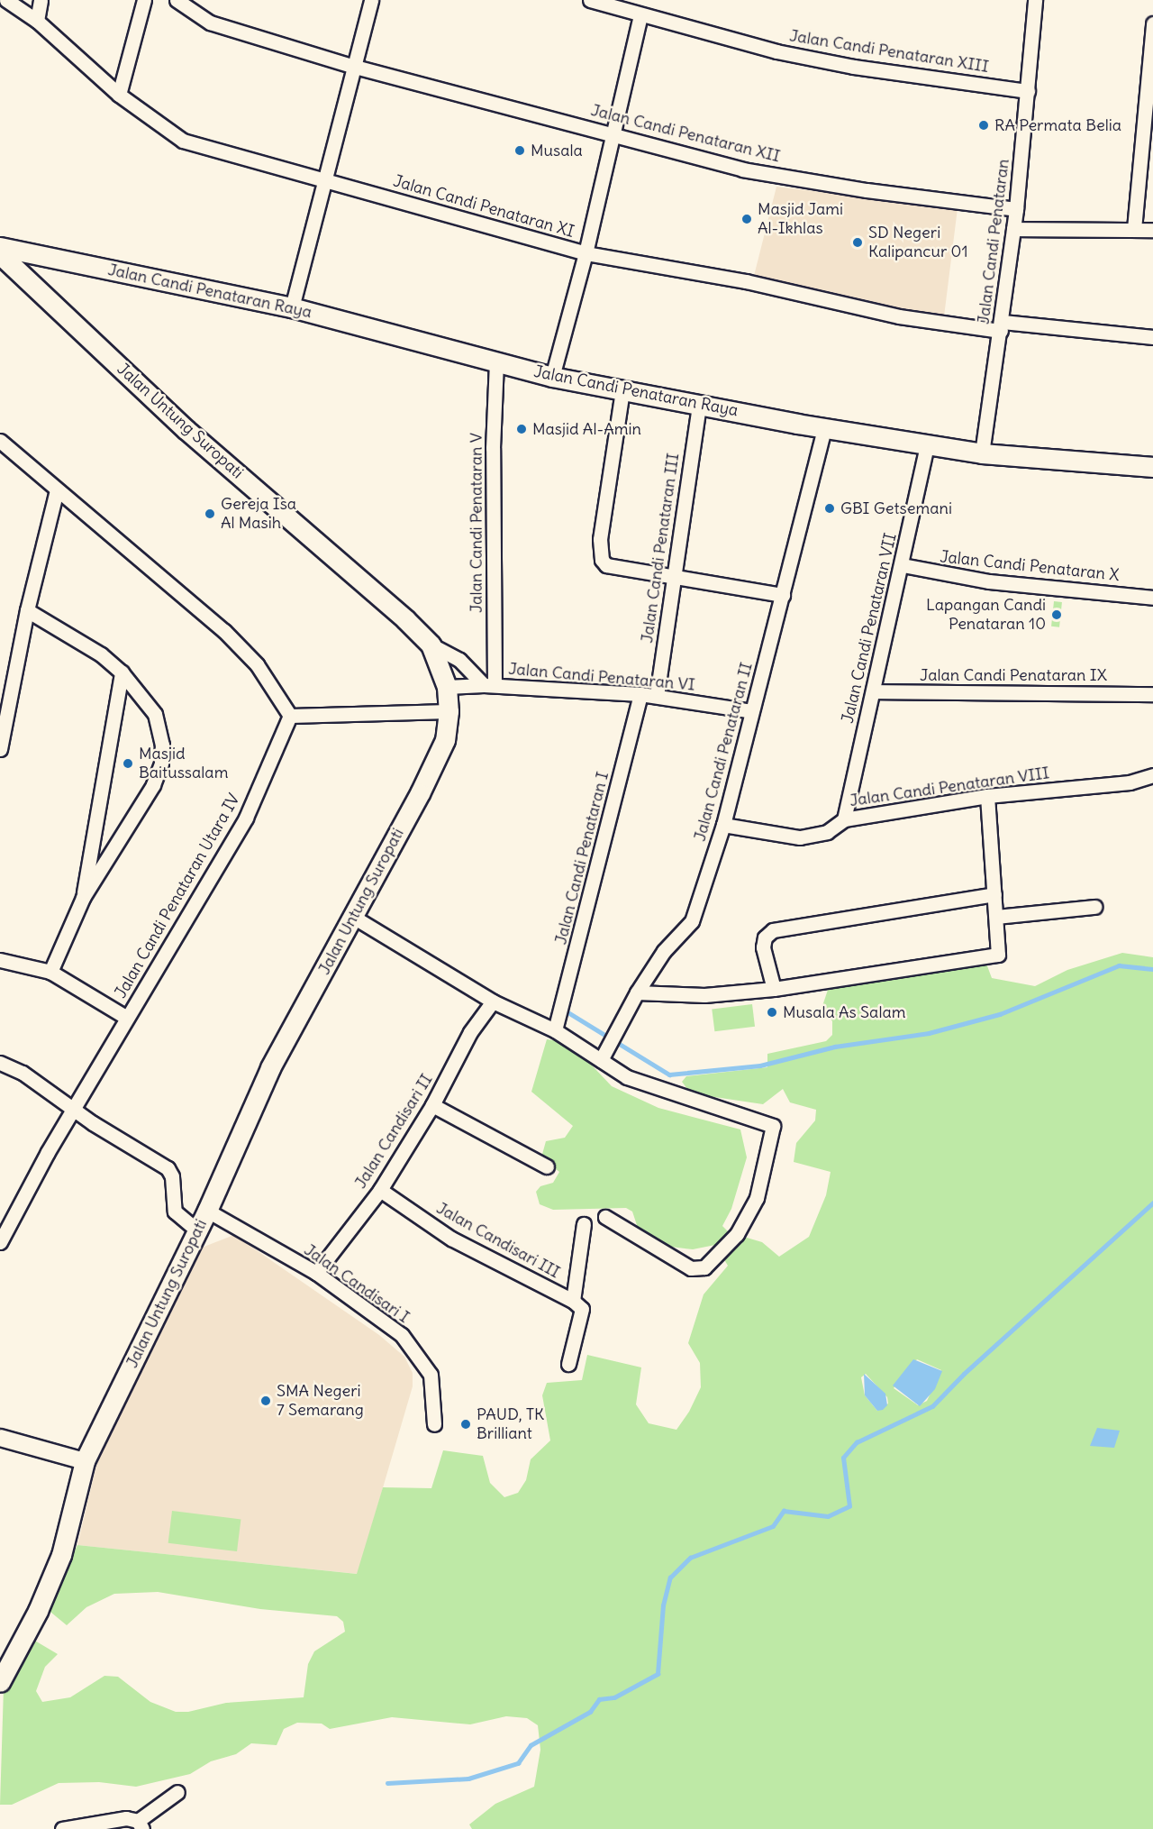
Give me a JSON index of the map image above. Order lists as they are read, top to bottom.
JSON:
{
  "streets": {
    "main road": ["Jalan Candi Penataran Raya", "Jalan Untung Suropati"],
    "street": [
      "Jalan Candi Penataran XIII",
      "Jalan Candi Penataran XII",
      "Jalan Candi Penataran XI",
      "Jalan Candi Penataran",
      "Jalan Candi Penataran V",
      "Jalan Candi Penataran III",
      "Jalan Candi Penataran X",
      "Jalan Candi Penataran VII",
      "Jalan Candi Penataran IX",
      "Jalan Candi Penataran VI",
      "Jalan Candi Penataran II",
      "Jalan Candi Penataran VIII",
      "Jalan Candi Penataran I",
      "Jalan Candi Penataran Utara IV",
      "Jalan Candisari II",
      "Jalan Candisari III",
      "Jalan Candisari I"
    ]
  },
  "crossings": [
    ["Jalan Candi Penataran XIII", "Jalan Candi Penataran"],
    ["Jalan Candi Penataran XII", "Jalan Candi Penataran"],
    ["Jalan Candi Penataran XI", "Jalan Candi Penataran"],
    ["Jalan Candi Penataran", "Jalan Candi Penataran Raya"],
    ["Jalan Candi Penataran Raya", "Jalan Candi Penataran V"],
    ["Jalan Candi Penataran Raya", "Jalan Candi Penataran III"],
    ["Jalan Candi Penataran Raya", "Jalan Candi Penataran VII"],
    ["Jalan Candi Penataran Raya", "Jalan Candi Penataran II"],
    ["Jalan Untung Suropati", "Jalan Candi Penataran VI"],
    ["Jalan Untung Suropati", "Jalan Candisari I"],
    ["Jalan Candi Penataran V", "Jalan Candi Penataran VI"],
    ["Jalan Candi Penataran III", "Jalan Candi Penataran VI"],
    ["Jalan Candi Penataran X", "Jalan Candi Penataran VII"],
    ["Jalan Candi Penataran VII", "Jalan Candi Penataran IX"],
    ["Jalan Candi Penataran VII", "Jalan Candi Penataran VIII"],
    ["Jalan Candi Penataran VI", "Jalan Candi Penataran II"],
    ["Jalan Candi Penataran VI", "Jalan Candi Penataran I"],
    ["Jalan Candi Penataran II", "Jalan Candi Penataran VIII"],
    ["Jalan Candisari II", "Jalan Candisari III"],
    ["Jalan Candisari II", "Jalan Candisari I"]
  ],
  "places": [
    "RA Permata Belia",
    "Musala",
    "Masjid Jami Al-Ikhlas",
    "SD Negeri Kalipancur 01",
    "Masjid Al-Amin",
    "GBI Getsemani",
    "Gereja Isa Al Masih",
    "Lapangan Candi Penataran 10",
    "Masjid Baitussalam",
    "Musala As Salam",
    "SMA Negeri 7 Semarang",
    "PAUD, TK Brilliant"
  ]
}
